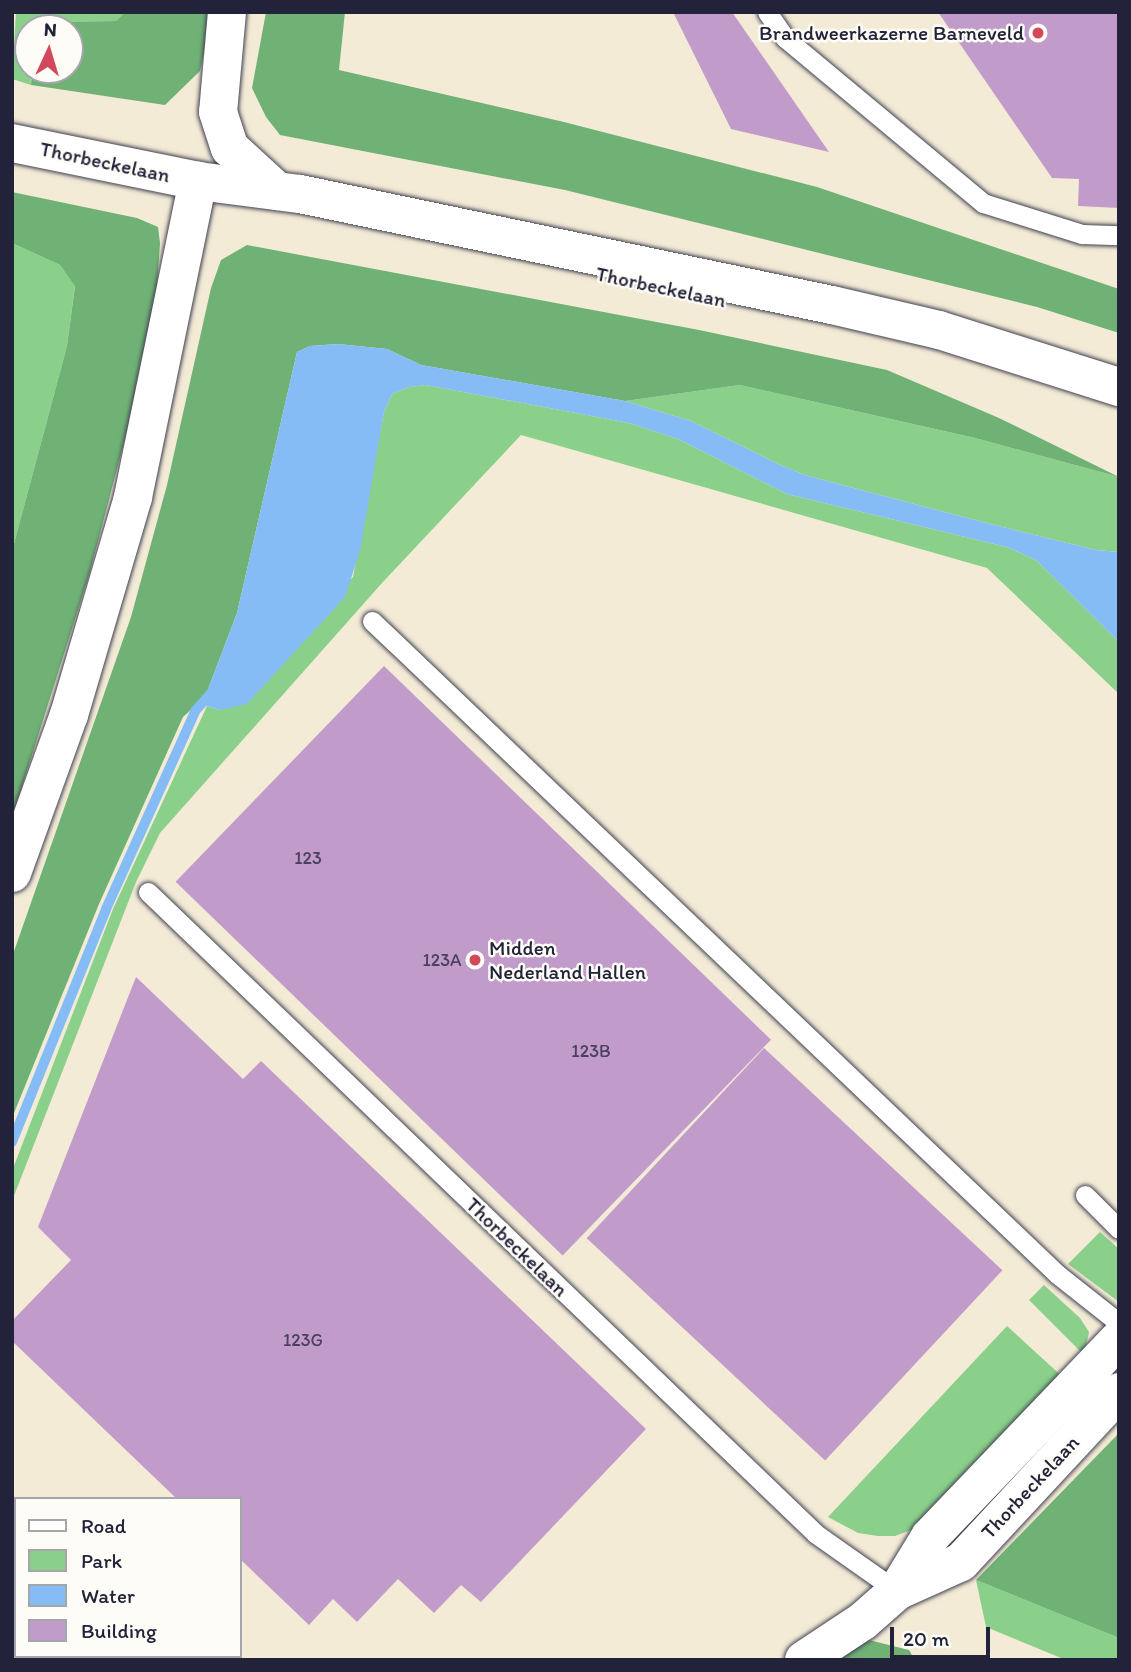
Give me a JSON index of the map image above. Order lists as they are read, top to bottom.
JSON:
{
  "streets": {
    "main road": ["Thorbeckelaan"]
  },
  "places": ["Brandweerkazerne Barneveld", "Midden Nederland Hallen"],
  "house_numbers": [
    "123",
    "123A",
    "123B",
    "123G"
  ],
  "legend": [
    "Road",
    "Park",
    "Water",
    "Building"
  ],
  "scale_bar": "20 m",
  "north": "top"
}
